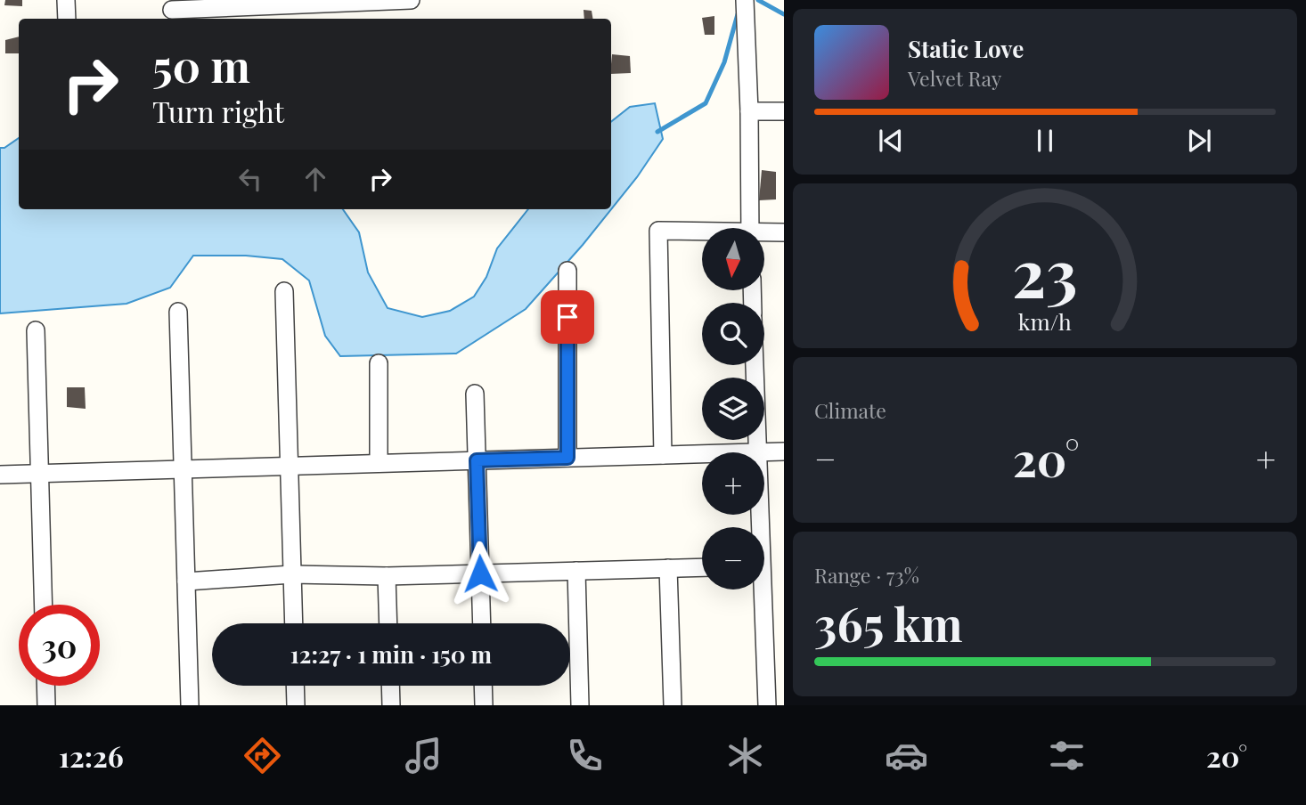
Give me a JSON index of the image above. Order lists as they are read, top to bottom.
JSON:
{
  "north": "bottom",
  "page": {
    "turn": ["50 m", "Turn right"],
    "song": ["Static Love", "Velvet Ray"],
    "map_buttons": ["+", "−"],
    "tile": [
      "Climate",
      ["Range · 73%", "365 km"]
    ],
    "heat": ["−", "20°", "+"],
    "limit": "30",
    "trip": "12:27 · 1 min · 150 m",
    "tabs": ["12:26", "20°"],
    "gauge": ["23", "km/h"]
  }
}
